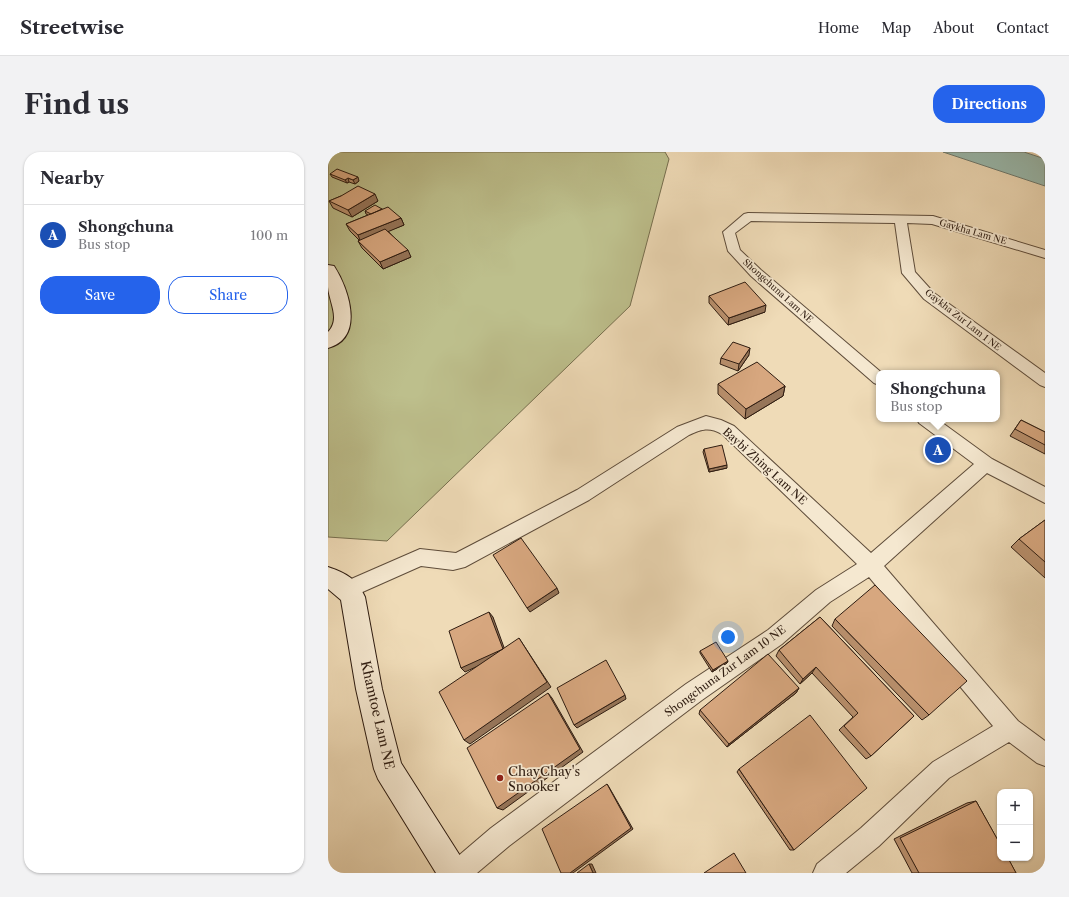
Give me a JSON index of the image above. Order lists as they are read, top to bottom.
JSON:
{
  "streets": {
    "main road": ["Khamtoe Lam NE"],
    "street": [
      "Gaykha Lam NE",
      "Shongchuna Lam NE",
      "Gaykha Zur Lam 1 NE",
      "Baybi Zhing Lam NE",
      "Shongchuna Zur Lam 10 NE"
    ]
  },
  "crossings": [
    ["Gaykha Lam NE", "Shongchuna Lam NE"],
    ["Gaykha Lam NE", "Gaykha Zur Lam 1 NE"],
    ["Shongchuna Lam NE", "Gaykha Zur Lam 1 NE"],
    ["Baybi Zhing Lam NE", "Shongchuna Zur Lam 10 NE"],
    ["Baybi Zhing Lam NE", "Khamtoe Lam NE"]
  ],
  "places": ["ChayChay's Snooker"],
  "page": {
    "header": "Streetwise",
    "nav": [
      "Home",
      "Map",
      "About",
      "Contact"
    ],
    "buttons": [
      "Directions",
      ["Save", "Share"]
    ],
    "title": "Find us",
    "heading": "Nearby",
    "list": [
      {
        "mark": "A",
        "name": "Shongchuna",
        "note": "Bus stop",
        "value": "100 m"
      }
    ],
    "popup": ["Shongchuna", "Bus stop"],
    "pins": "A",
    "map_buttons": ["+", "−"]
  }
}
